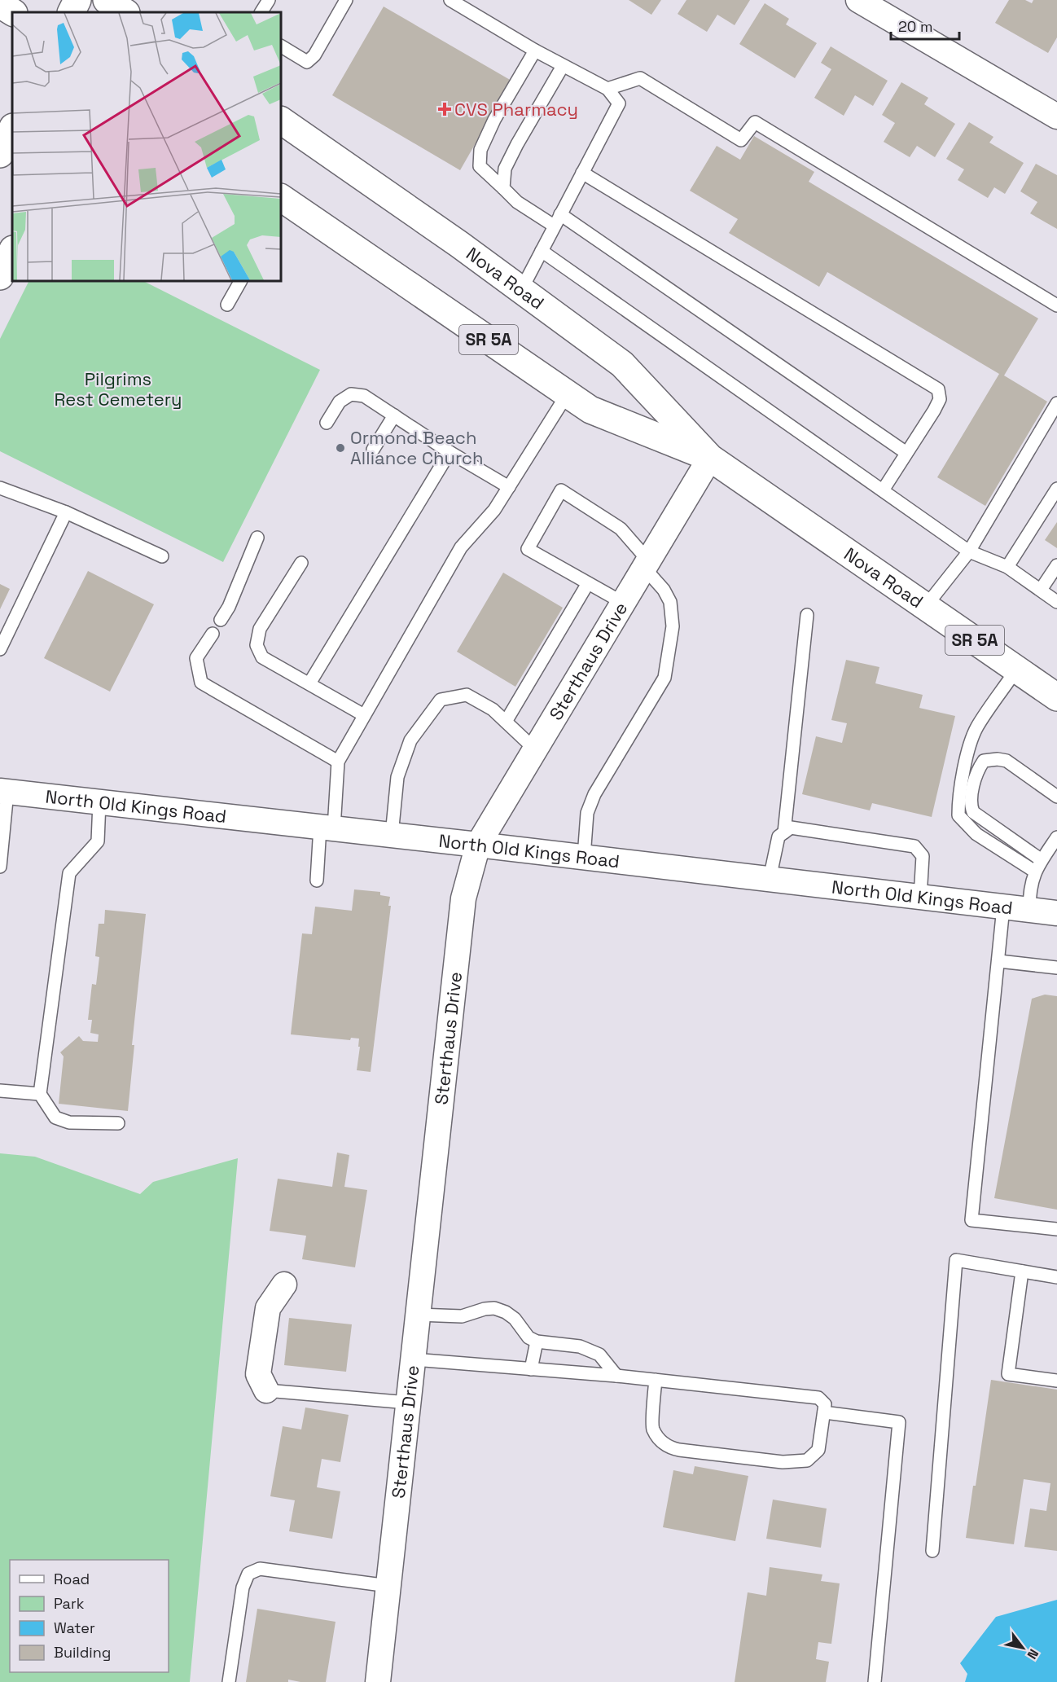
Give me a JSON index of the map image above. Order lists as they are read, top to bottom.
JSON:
{
  "streets": {
    "main road": ["Nova Road", "SR 5A"],
    "street": ["Sterthaus Drive", "North Old Kings Road"]
  },
  "crossings": [
    ["Nova Road", "Sterthaus Drive"],
    ["Sterthaus Drive", "North Old Kings Road"]
  ],
  "parks": ["Pilgrims Rest Cemetery"],
  "places": {
    "health": ["CVS Pharmacy"],
    "other": ["Ormond Beach Alliance Church"]
  },
  "legend": [
    "Road",
    "Park",
    "Water",
    "Building"
  ],
  "scale_bar": "20 m",
  "north": "bottom right"
}
